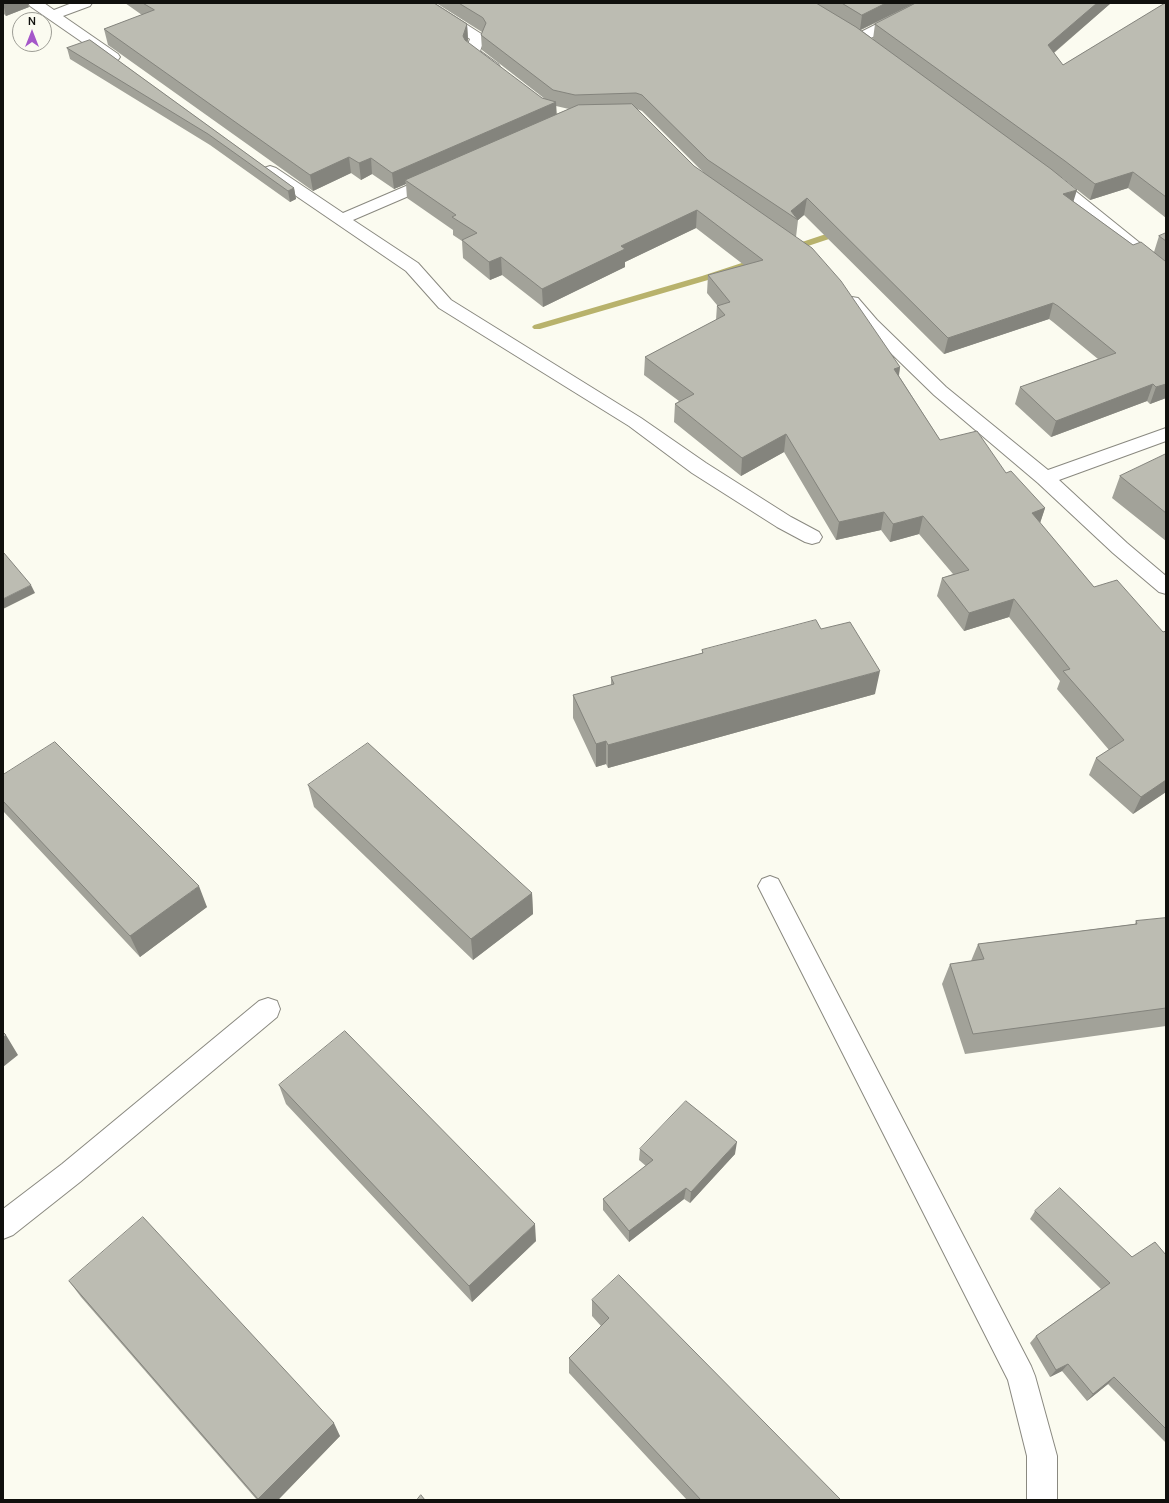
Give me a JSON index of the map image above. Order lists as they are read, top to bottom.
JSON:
{
  "north": "top"
}
